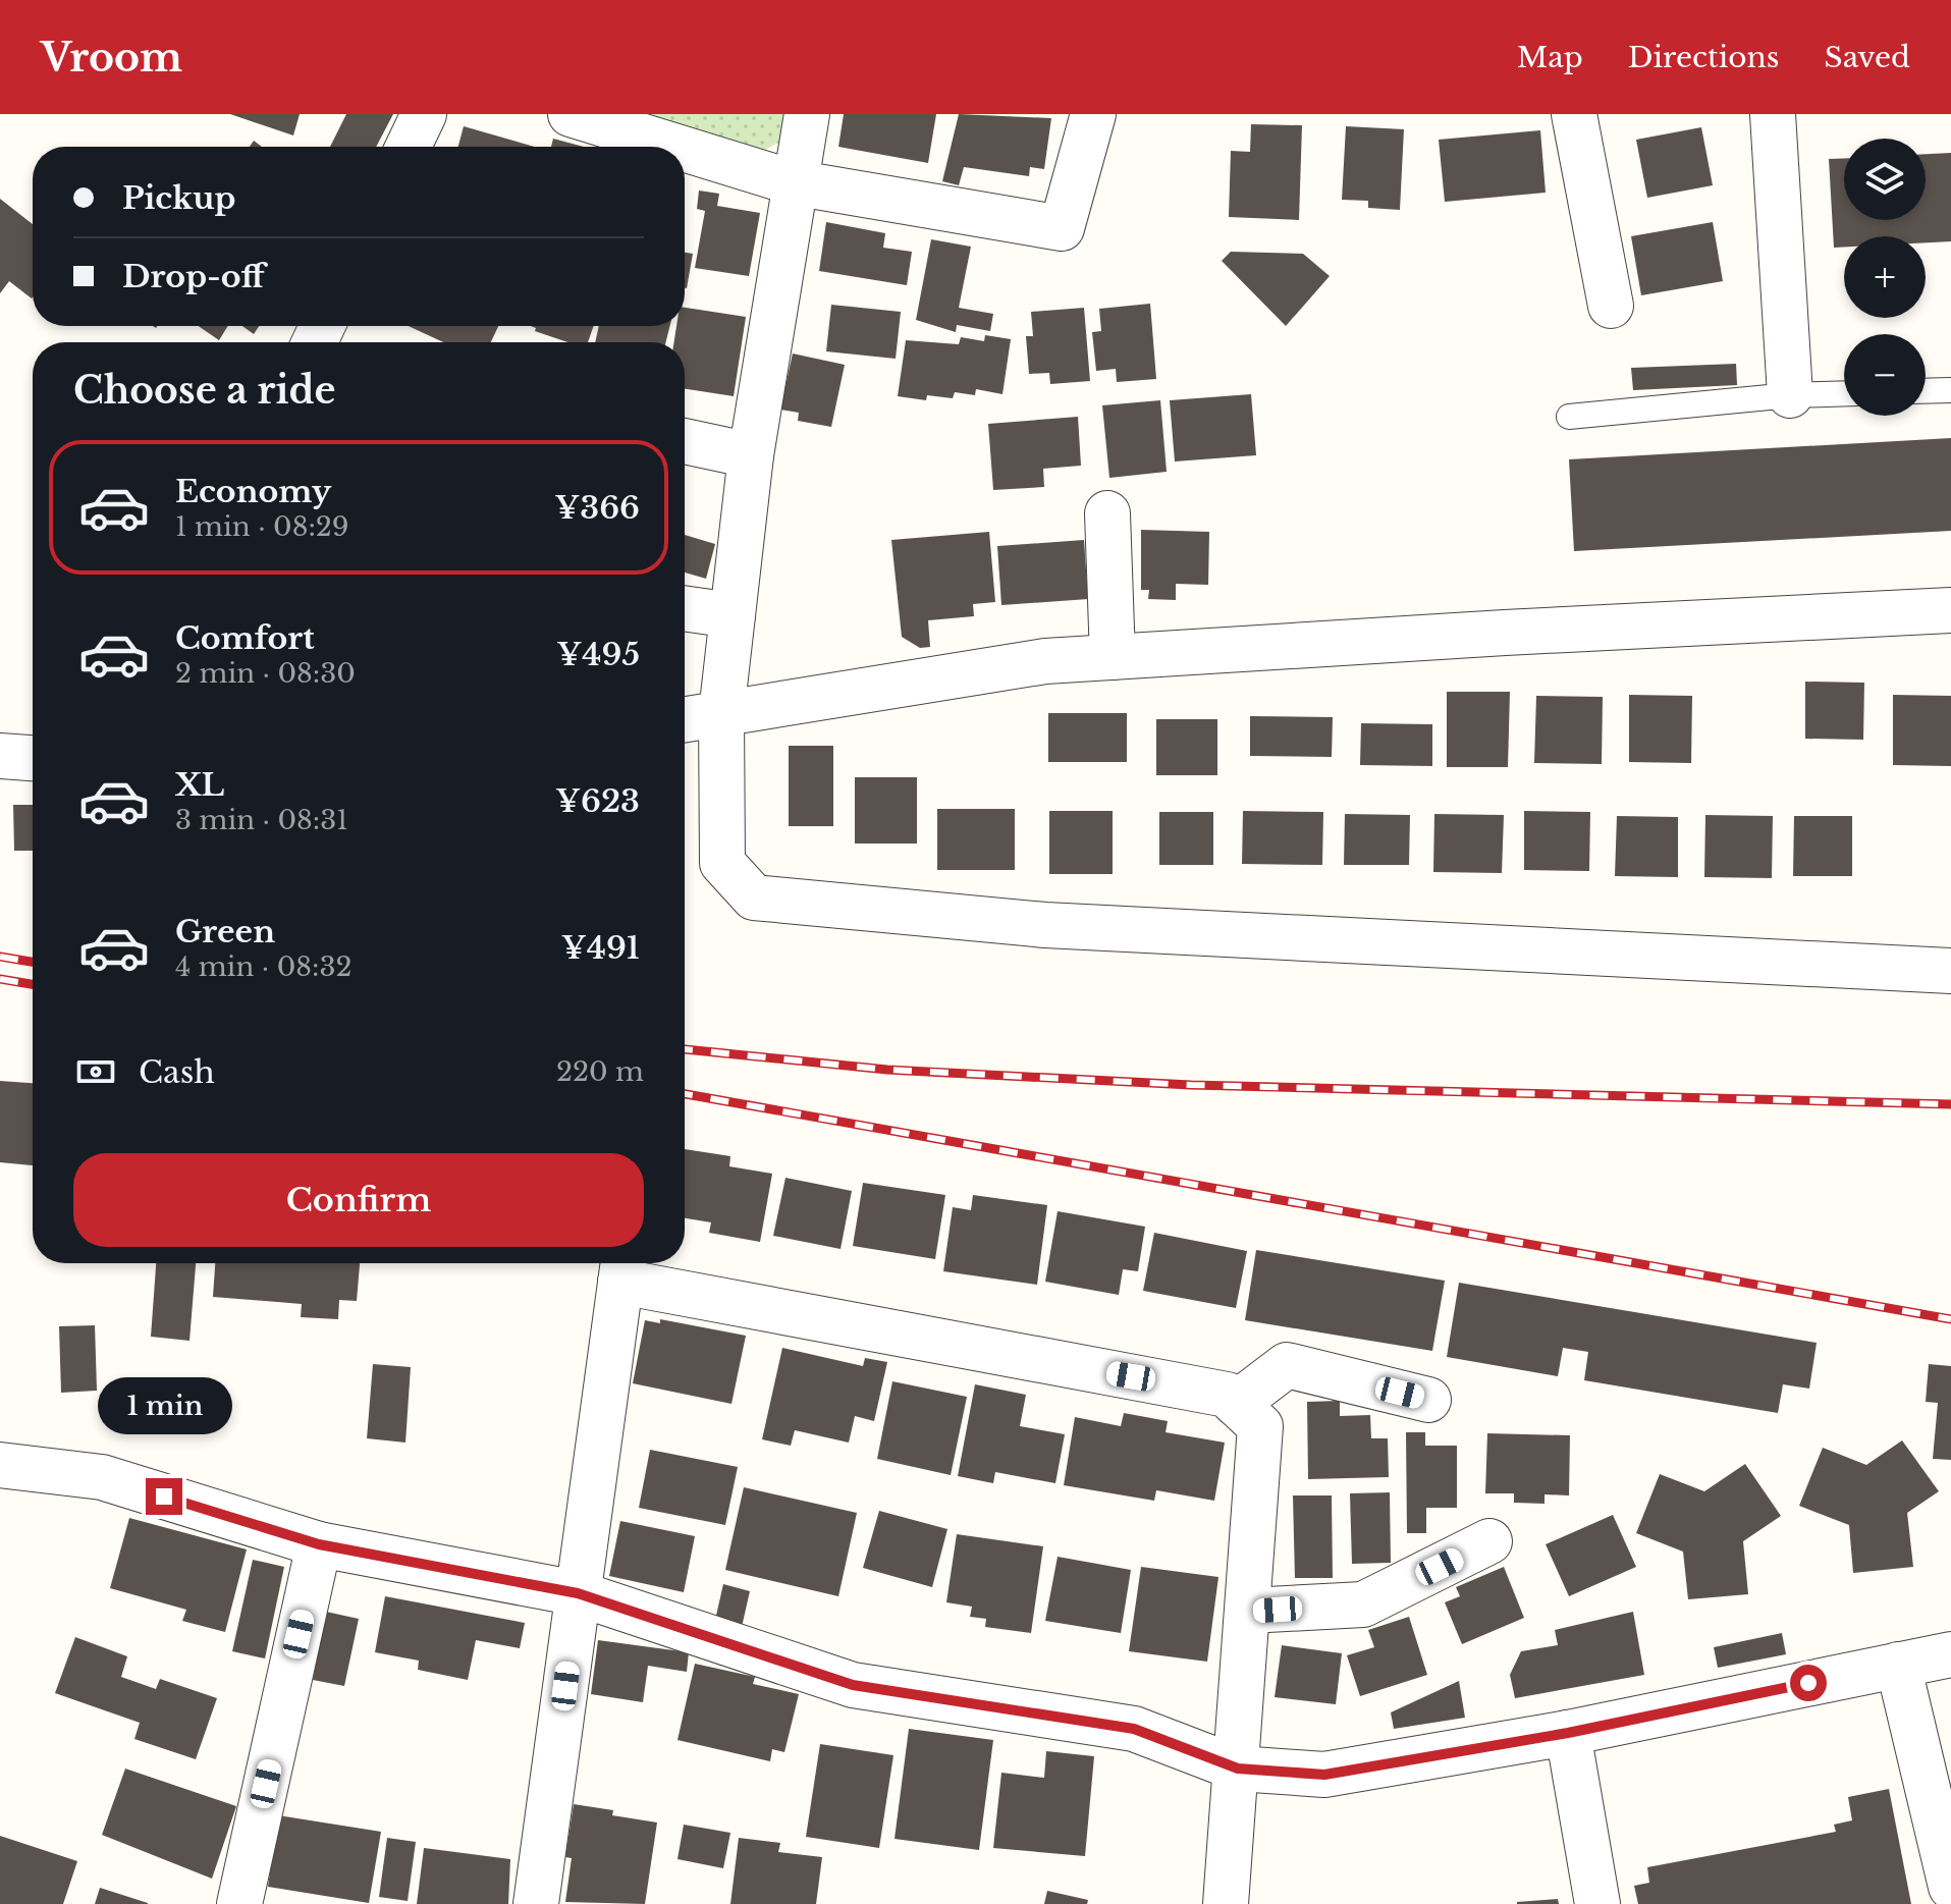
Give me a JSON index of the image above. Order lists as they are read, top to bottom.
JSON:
{
  "page": {
    "header": "Vroom",
    "nav": ["Map", "Directions", "Saved"],
    "map_buttons": ["+", "−"],
    "banner": ["Pickup", "Drop-off"],
    "heading": "Choose a ride",
    "list": [
      {
        "name": "Economy",
        "note": "1 min · 08:29",
        "value": "¥366"
      },
      {
        "name": "Comfort",
        "note": "2 min · 08:30",
        "value": "¥495"
      },
      {
        "name": "XL",
        "note": "3 min · 08:31",
        "value": "¥623"
      },
      {
        "name": "Green",
        "note": "4 min · 08:32",
        "value": "¥491"
      }
    ],
    "pay": ["Cash", "220 m"],
    "buttons": "Confirm",
    "bubble": "1 min"
  }
}
